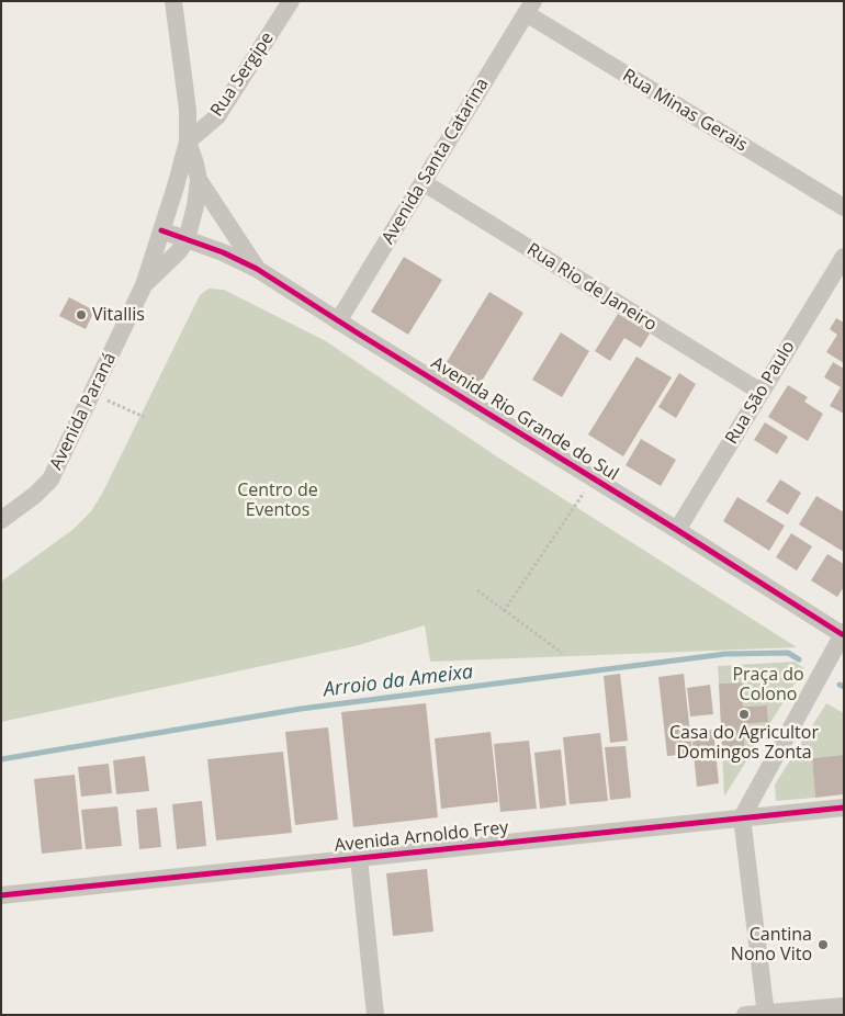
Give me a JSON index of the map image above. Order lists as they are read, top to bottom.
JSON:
{
  "streets": {
    "street": [
      "Rua Sergipe",
      "Rua Minas Gerais",
      "Avenida Santa Catarina",
      "Rua Rio de Janeiro",
      "Rua São Paulo",
      "Avenida Paraná",
      "Avenida Rio Grande do Sul",
      "Avenida Arnoldo Frey"
    ]
  },
  "crossings": [
    ["Rua Sergipe", "Avenida Paraná"],
    ["Rua Minas Gerais", "Avenida Santa Catarina"],
    ["Avenida Santa Catarina", "Rua Rio de Janeiro"],
    ["Avenida Santa Catarina", "Avenida Rio Grande do Sul"],
    ["Rua Rio de Janeiro", "Rua São Paulo"],
    ["Rua São Paulo", "Avenida Rio Grande do Sul"],
    ["Avenida Paraná", "Avenida Rio Grande do Sul"]
  ],
  "water": ["Arroio da Ameixa"],
  "parks": ["Centro de Eventos", "Praça do Colono"],
  "places": ["Vitallis", "Casa do Agricultor Domingos Zonta", "Cantina Nono Vito"]
}
